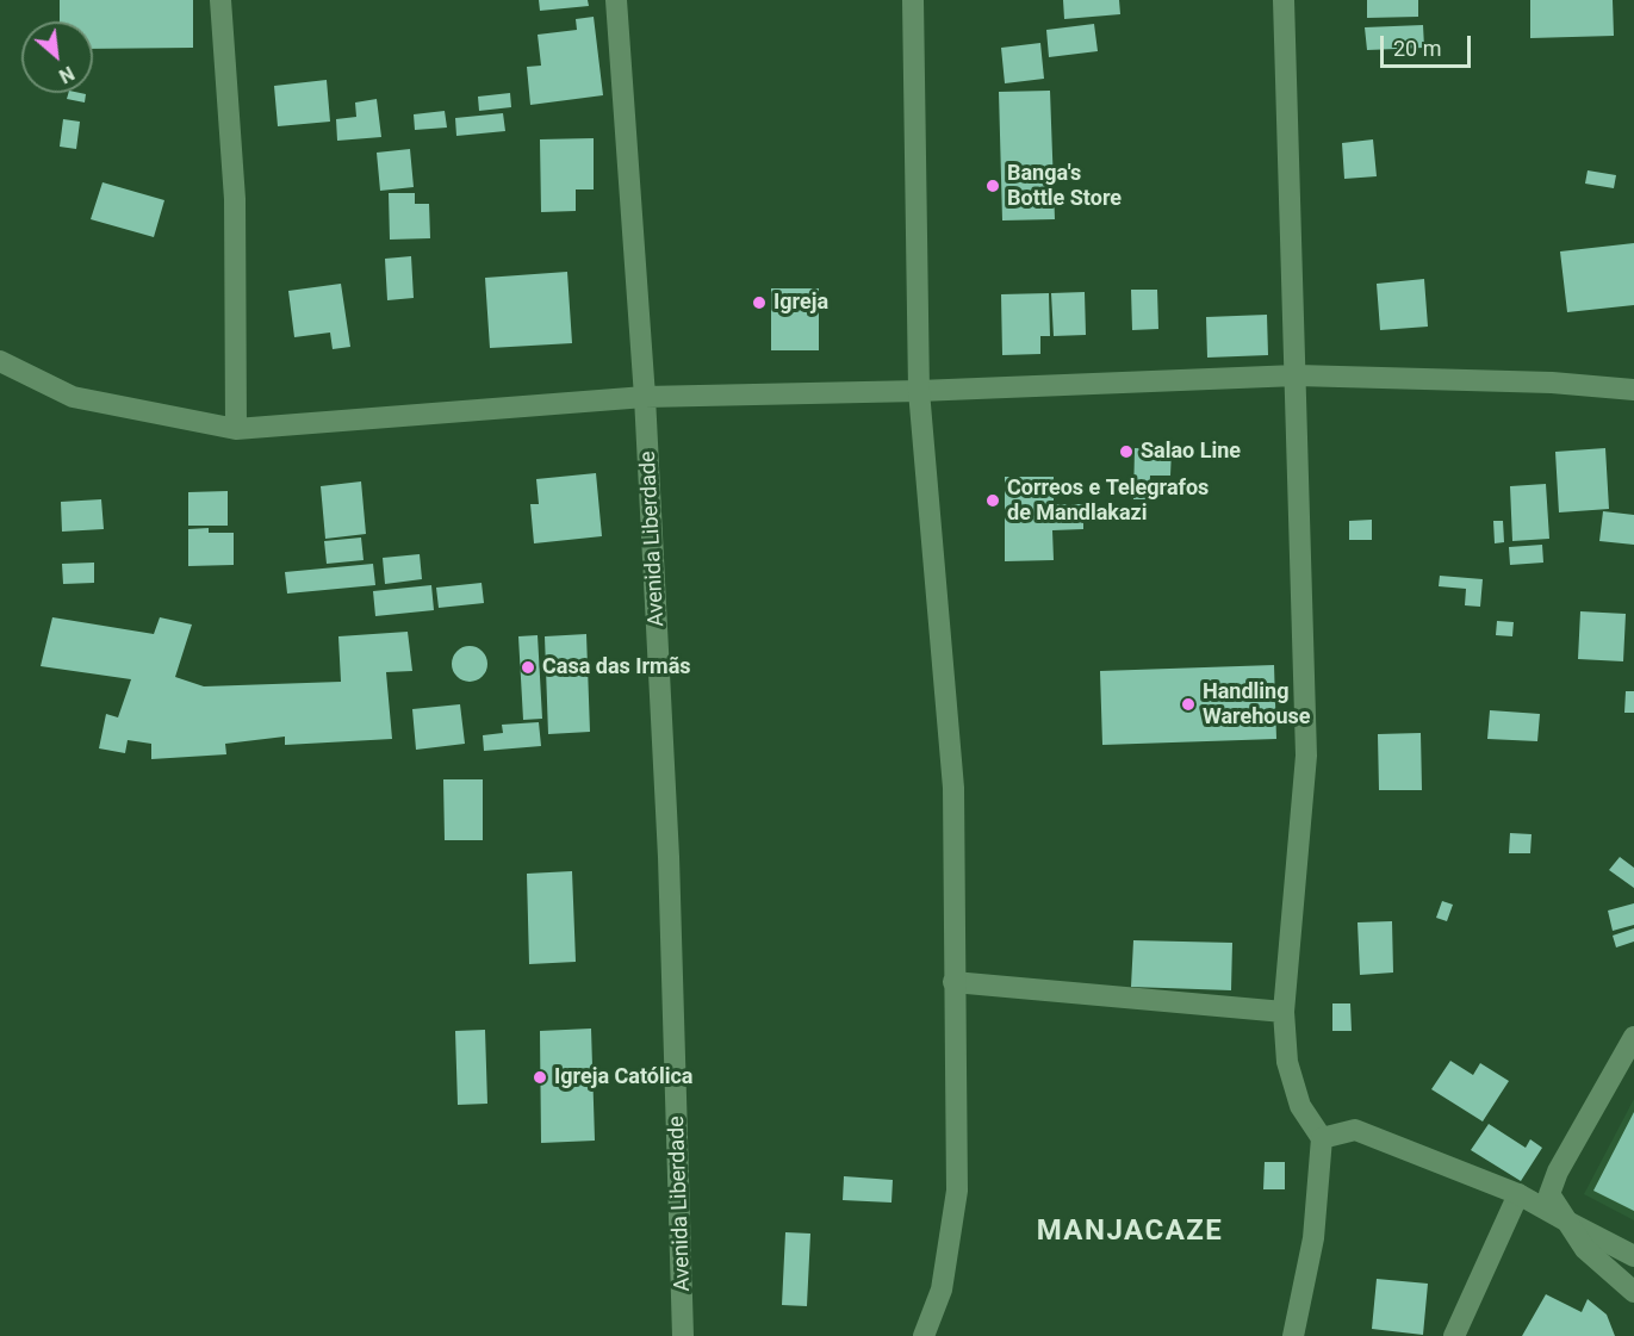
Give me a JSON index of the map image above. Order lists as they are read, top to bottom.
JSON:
{
  "streets": {
    "street": ["Avenida Liberdade"]
  },
  "districts": ["MANJACAZE"],
  "places": [
    "Banga's Bottle Store",
    "Igreja",
    "Salao Line",
    "Correos e Telegrafos de Mandlakazi",
    "Casa das Irmãs",
    "Handling Warehouse",
    "Igreja Católica"
  ],
  "scale_bar": "20 m",
  "north": "bottom right"
}
